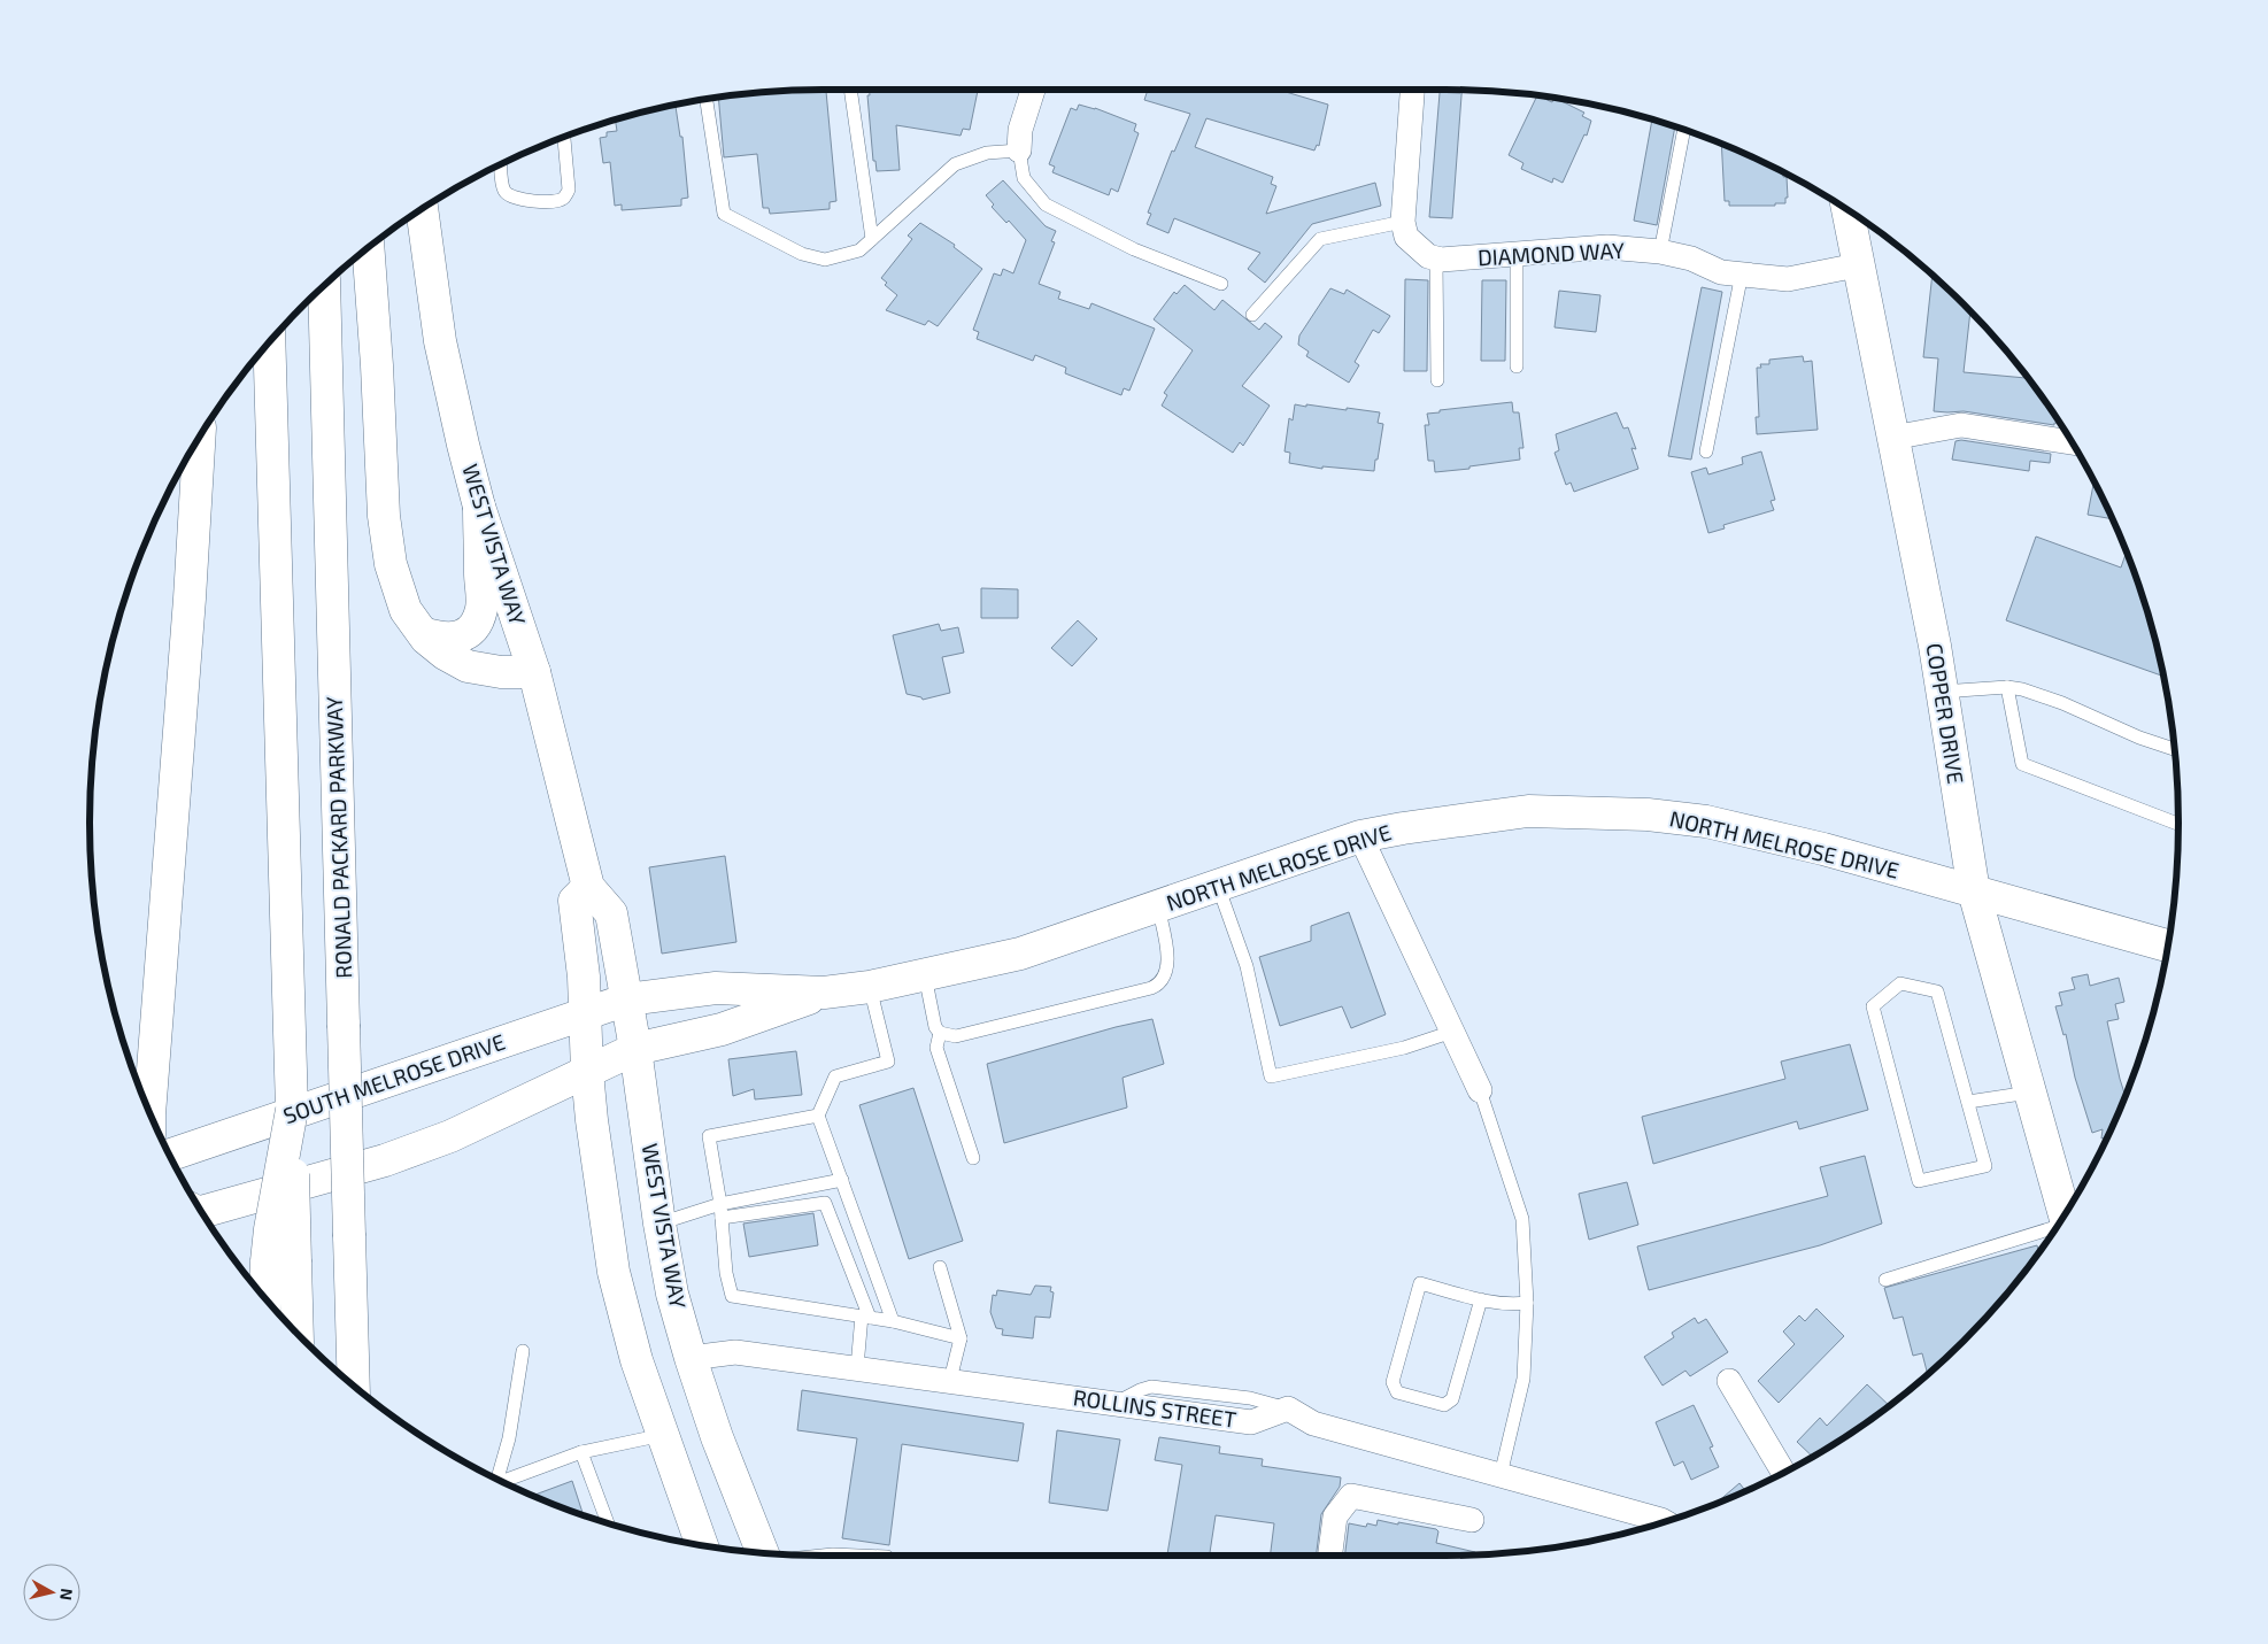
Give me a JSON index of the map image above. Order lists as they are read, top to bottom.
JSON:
{
  "streets": {
    "main road": [
      "WEST VISTA WAY",
      "COPPER DRIVE",
      "RONALD PACKARD PARKWAY",
      "NORTH MELROSE DRIVE",
      "SOUTH MELROSE DRIVE"
    ],
    "street": ["DIAMOND WAY", "ROLLINS STREET"]
  },
  "crossings": [
    ["DIAMOND WAY", "COPPER DRIVE"],
    ["WEST VISTA WAY", "NORTH MELROSE DRIVE"],
    ["WEST VISTA WAY", "SOUTH MELROSE DRIVE"],
    ["WEST VISTA WAY", "ROLLINS STREET"],
    ["COPPER DRIVE", "NORTH MELROSE DRIVE"],
    ["NORTH MELROSE DRIVE", "SOUTH MELROSE DRIVE"]
  ],
  "north": "right"
}
